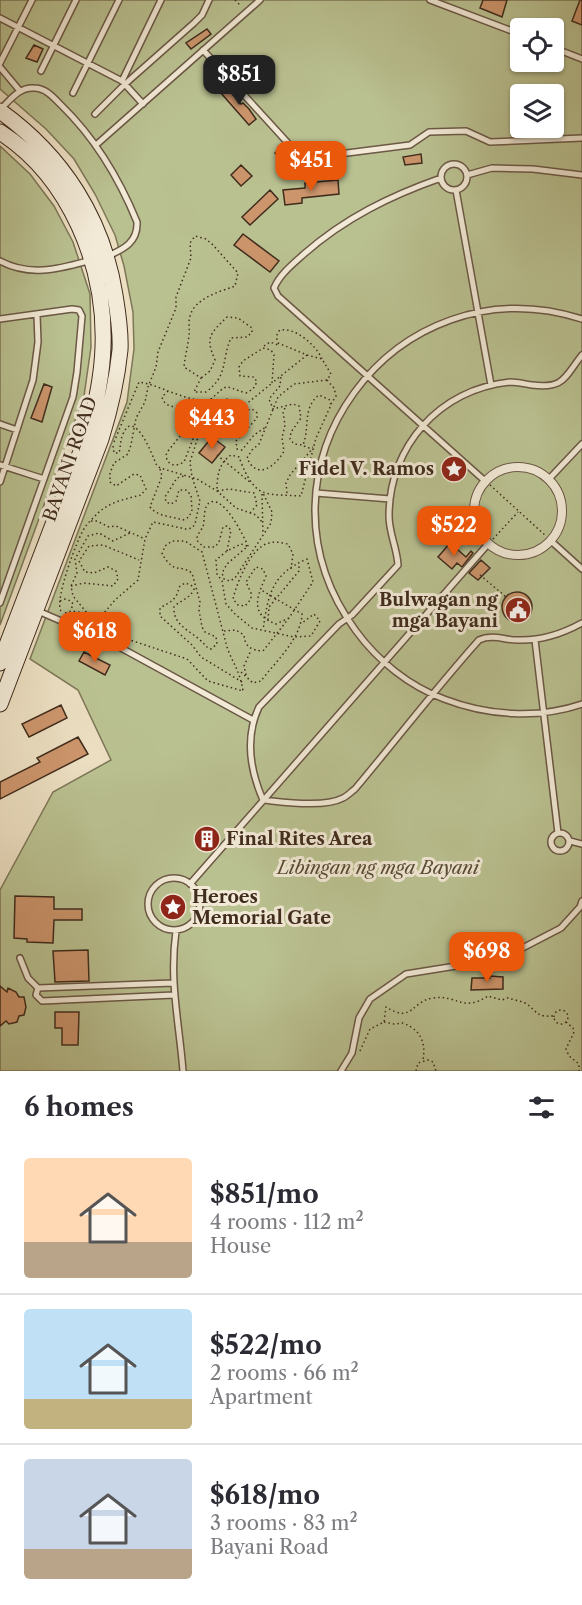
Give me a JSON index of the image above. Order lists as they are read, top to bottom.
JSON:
{
  "streets": {
    "main road": ["BAYANI ROAD"]
  },
  "parks": ["Libingan ng mga Bayani"],
  "places": {
    "place": ["Fidel V. Ramos", "Heroes Memorial Gate"],
    "public building": ["Bulwagan ng mga Bayani"],
    "building": ["Final Rites Area"]
  },
  "page": {
    "price": [
      "$851",
      "$451",
      "$443",
      "$522",
      "$618",
      "$698"
    ],
    "heading": "6 homes",
    "list": [
      {
        "name": "$851/mo",
        "note": "4 rooms · 112 m² · House"
      },
      {
        "name": "$522/mo",
        "note": "2 rooms · 66 m² · Apartment"
      },
      {
        "name": "$618/mo",
        "note": "3 rooms · 83 m² · Bayani Road"
      }
    ]
  }
}
